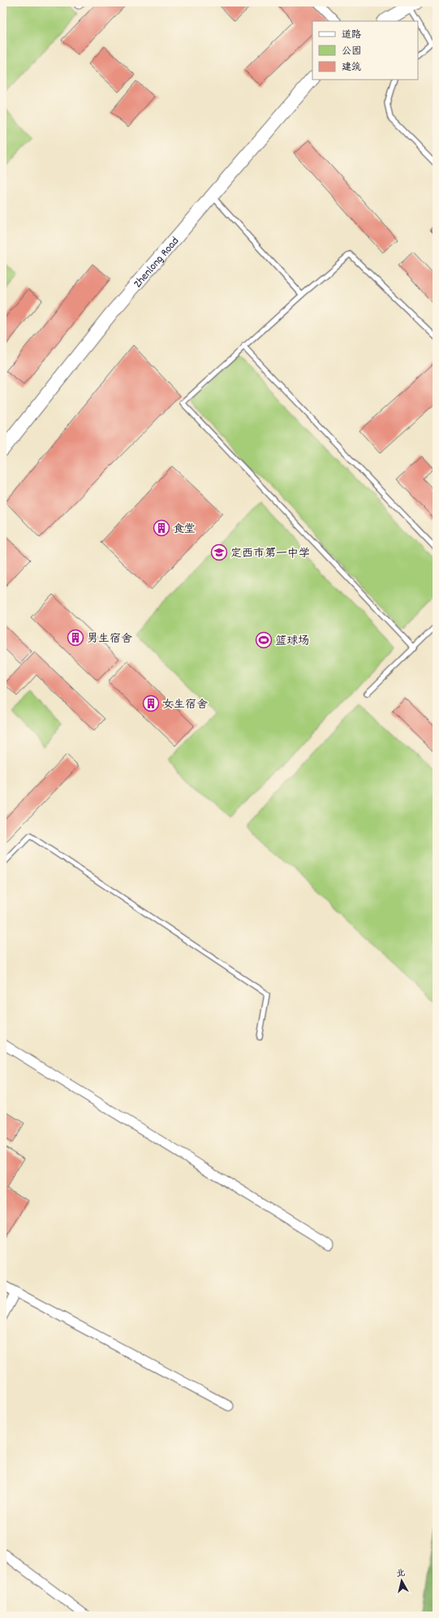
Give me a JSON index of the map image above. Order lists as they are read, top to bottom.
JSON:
{
  "streets": {
    "main road": ["Zhenlong Road"]
  },
  "places": {
    "building": ["食堂", "男生宿舍", "女生宿舍"],
    "school or university": ["定西市第一中学"],
    "sports": ["篮球场"]
  },
  "legend": ["道路", "公园", "建筑"],
  "north": "top"
}
